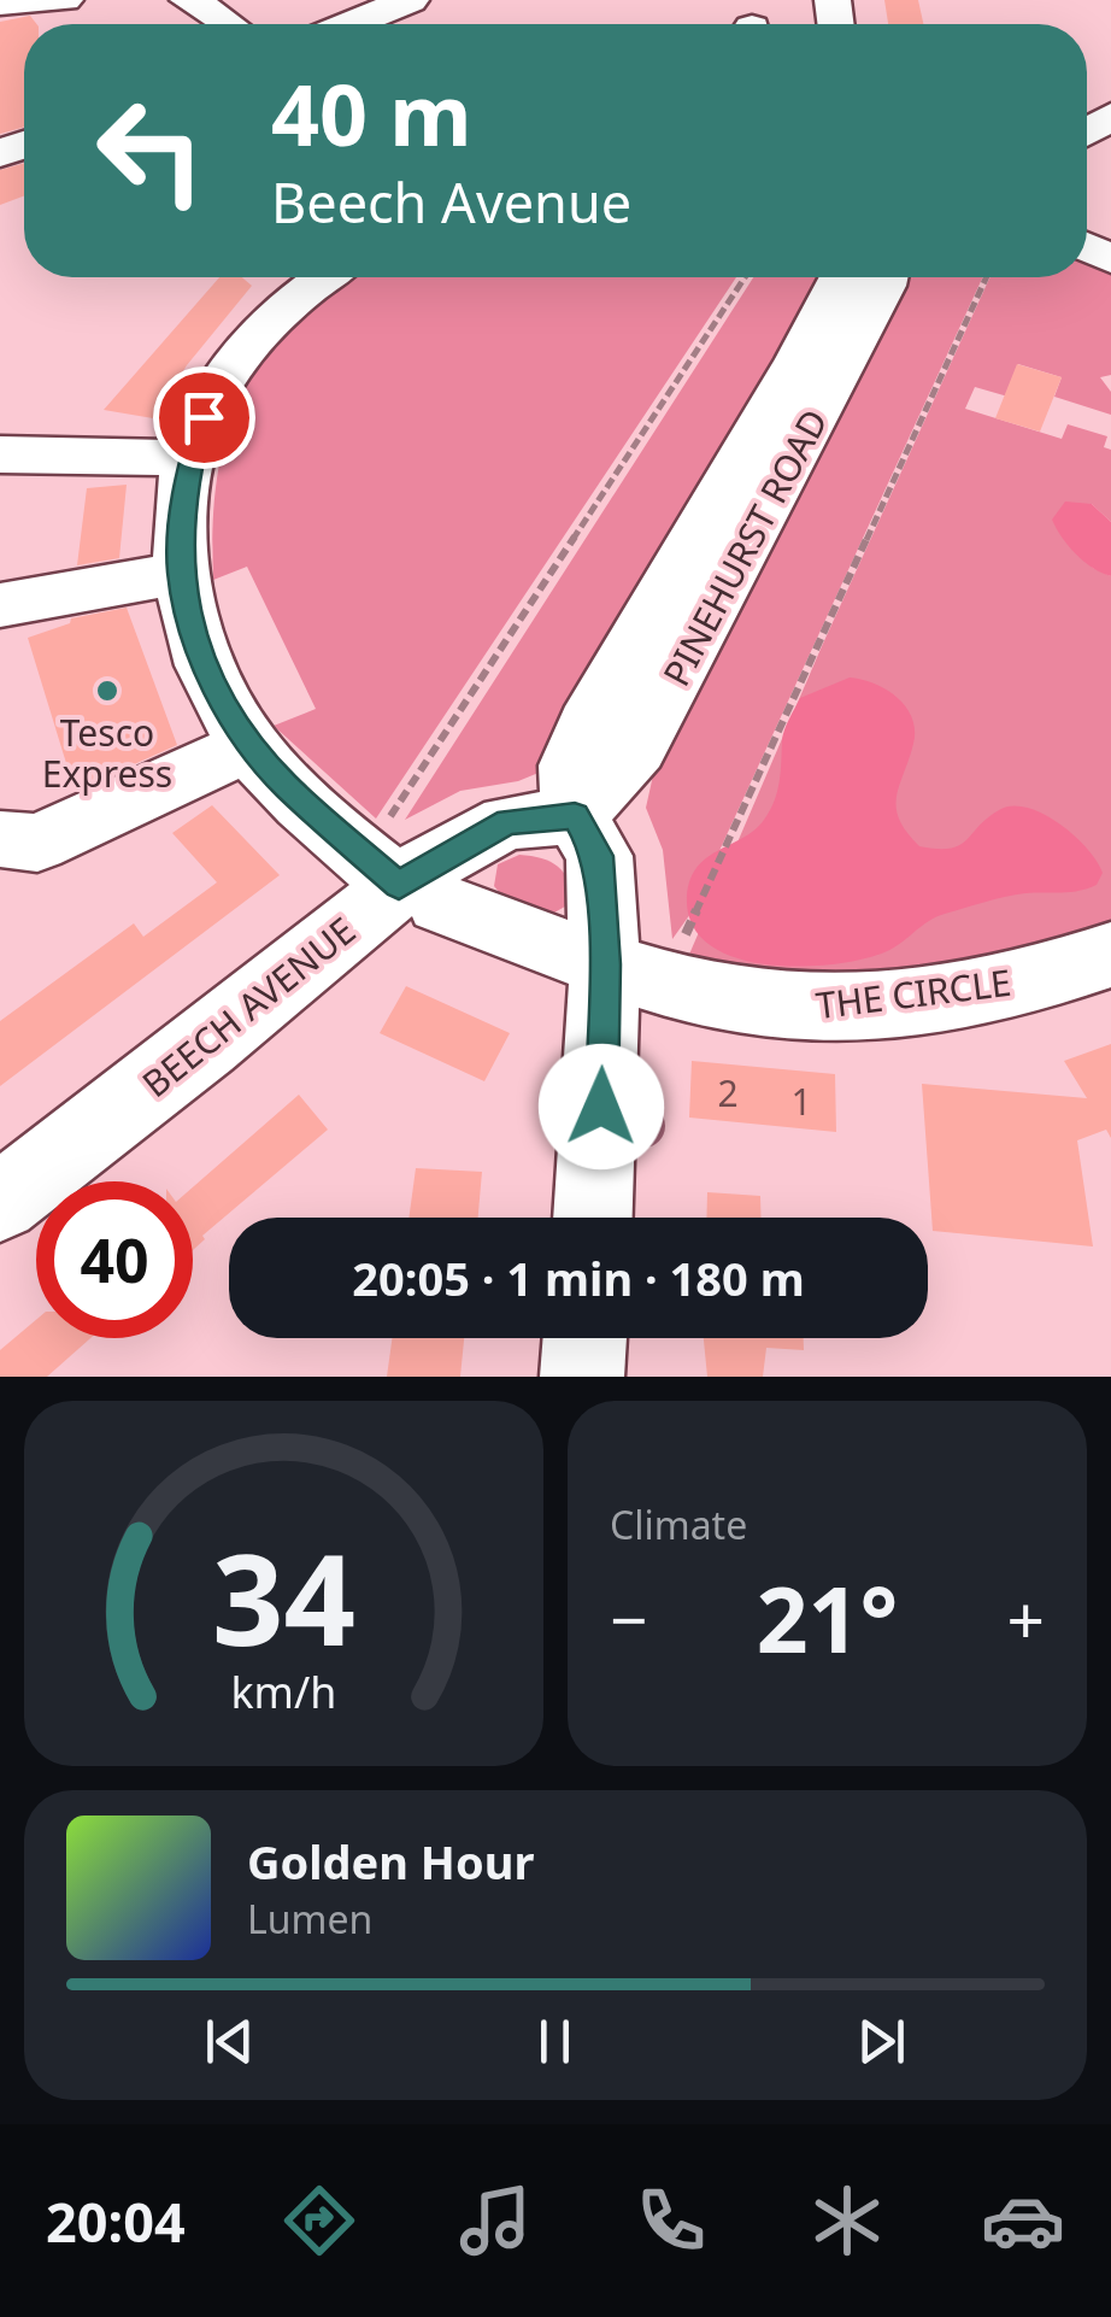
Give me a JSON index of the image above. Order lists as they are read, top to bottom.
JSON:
{
  "streets": {
    "street": ["PINEHURST ROAD", "THE CIRCLE", "BEECH AVENUE"]
  },
  "crossings": [
    ["PINEHURST ROAD", "THE CIRCLE"],
    ["PINEHURST ROAD", "BEECH AVENUE"],
    ["THE CIRCLE", "BEECH AVENUE"]
  ],
  "places": ["Tesco Express"],
  "house_numbers": ["2", "1"],
  "page": {
    "turn": ["40 m", "Beech Avenue"],
    "limit": "40",
    "trip": "20:05 · 1 min · 180 m",
    "tile": "Climate",
    "heat": ["−", "21°", "+"],
    "song": ["Golden Hour", "Lumen"],
    "tabs": "20:04",
    "gauge": ["34", "km/h"]
  }
}
